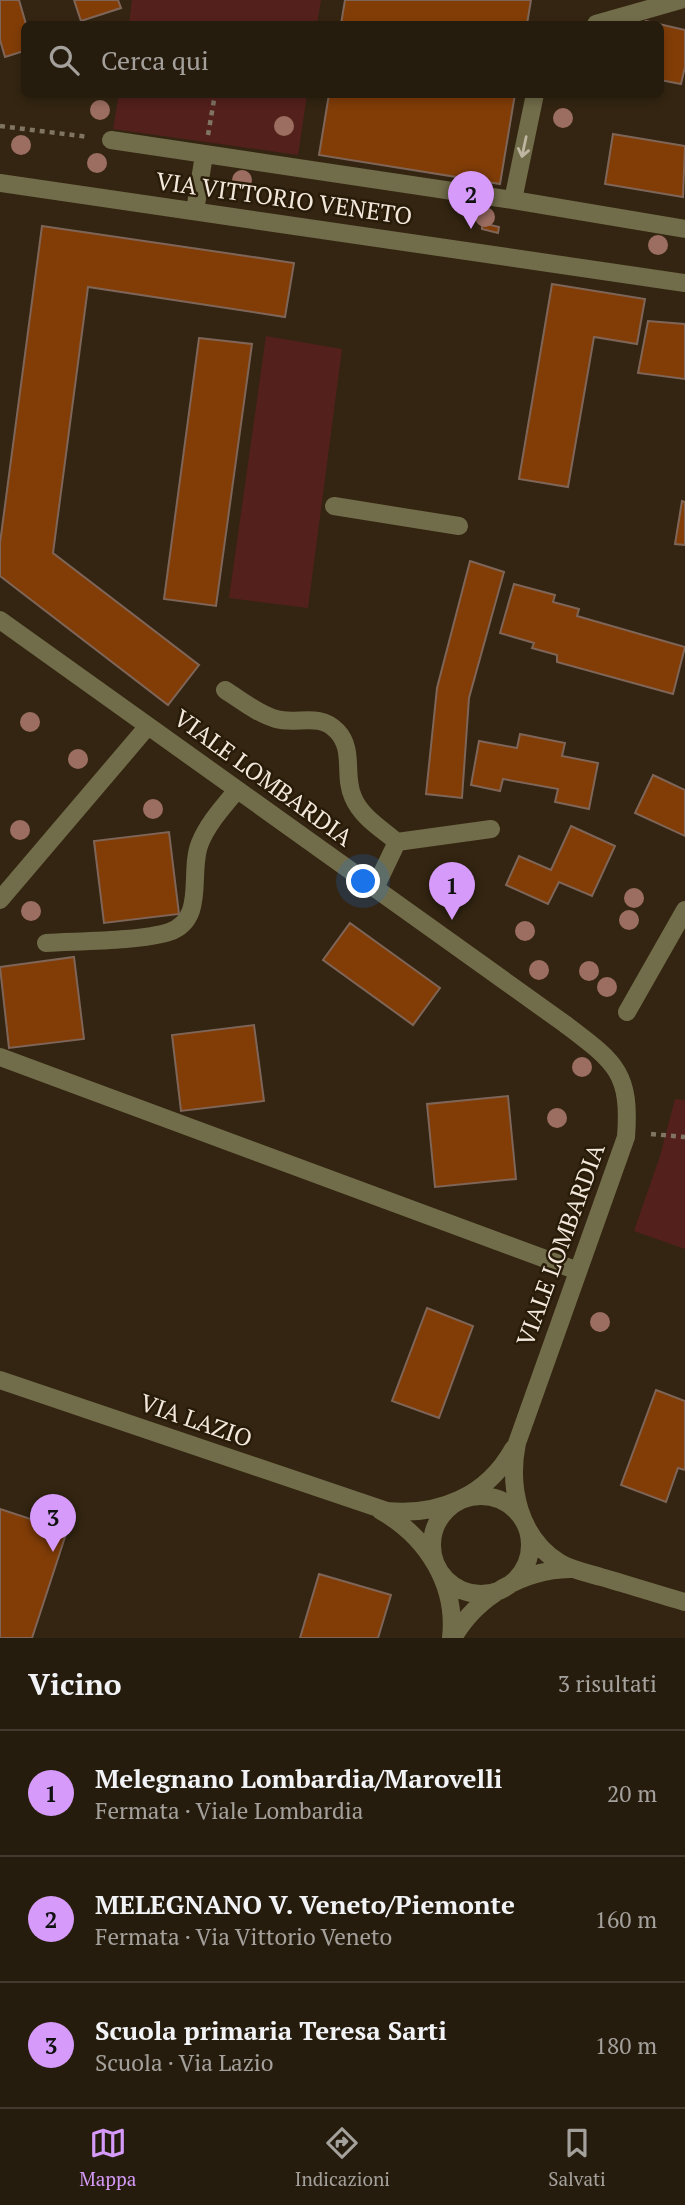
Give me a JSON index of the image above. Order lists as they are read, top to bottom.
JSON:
{
  "streets": {
    "street": ["VIA VITTORIO VENETO", "VIALE LOMBARDIA", "VIA LAZIO"]
  },
  "crossings": [
    ["VIALE LOMBARDIA", "VIA LAZIO"]
  ],
  "page": {
    "search": "Cerca qui",
    "pins": ["2", "1", "3"],
    "heading": ["Vicino", "3 risultati"],
    "list": [
      {
        "mark": "1",
        "name": "Melegnano Lombardia/Marovelli",
        "note": "Fermata · Viale Lombardia",
        "value": "20 m"
      },
      {
        "mark": "2",
        "name": "MELEGNANO V. Veneto/Piemonte",
        "note": "Fermata · Via Vittorio Veneto",
        "value": "160 m"
      },
      {
        "mark": "3",
        "name": "Scuola primaria Teresa Sarti",
        "note": "Scuola · Via Lazio",
        "value": "180 m"
      }
    ],
    "nav": ["Mappa", "Indicazioni", "Salvati"]
  }
}
